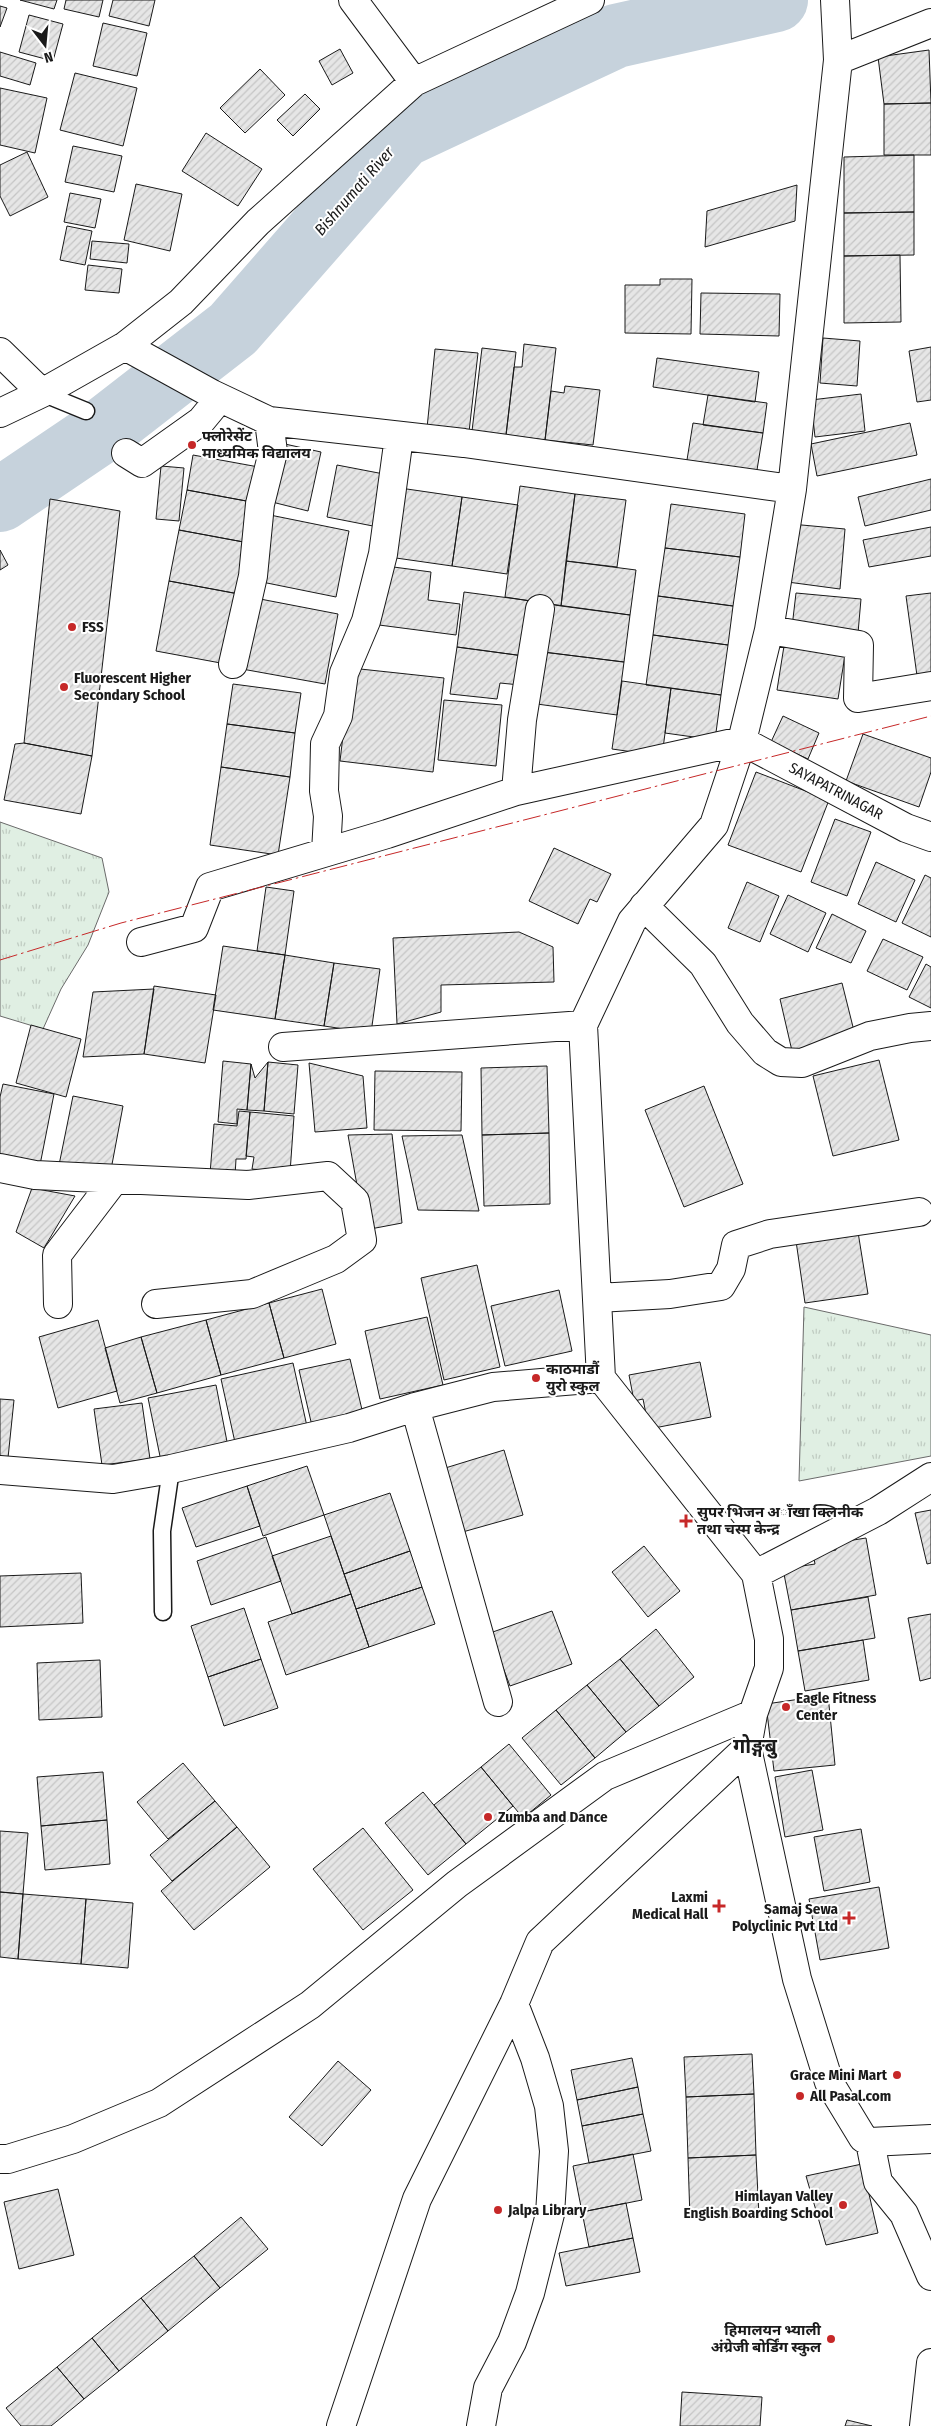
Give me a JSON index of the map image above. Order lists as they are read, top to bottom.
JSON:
{
  "streets": {
    "street": ["SAYAPATRINAGAR"]
  },
  "districts": ["गोङ्गबु"],
  "water": ["Bishnumati River"],
  "places": {
    "other": [
      "फ्लोरेसेंट माध्यमिक विद्यालय",
      "FSS",
      "Fluorescent Higher Secondary School",
      "काठमाडौं युरो स्कुल",
      "Eagle Fitness Center",
      "Zumba and Dance",
      "Grace Mini Mart",
      "All Pasal.com",
      "Himlayan Valley English Boarding School",
      "Jalpa Library",
      "हिमालयन भ्याली अंग्रेजी बोर्डिंग स्कुल"
    ],
    "health": ["सुपर भिजन अाँखा क्लिनीक तथा चस्म केन्द्र", "Laxmi Medical Hall", "Samaj Sewa Polyclinic Pvt Ltd"]
  },
  "north": "bottom"
}
